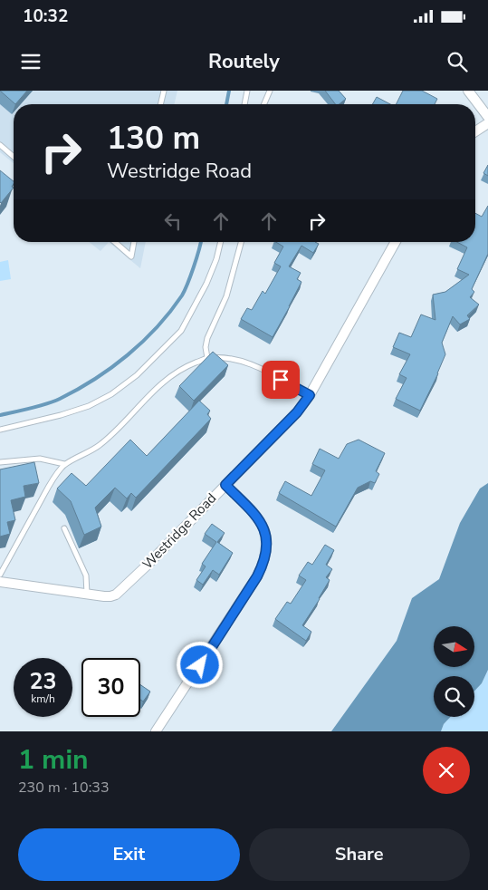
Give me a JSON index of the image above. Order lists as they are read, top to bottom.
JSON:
{
  "streets": {
    "street": ["Westridge Road"]
  },
  "north": "right",
  "page": {
    "status": "10:32",
    "header": "Routely",
    "turn": ["130 m", "Westridge Road"],
    "speed": "23 km/h",
    "limit": "30",
    "heading": ["1 min", "230 m · 10:33"],
    "buttons": ["Exit", "Share"]
  }
}
